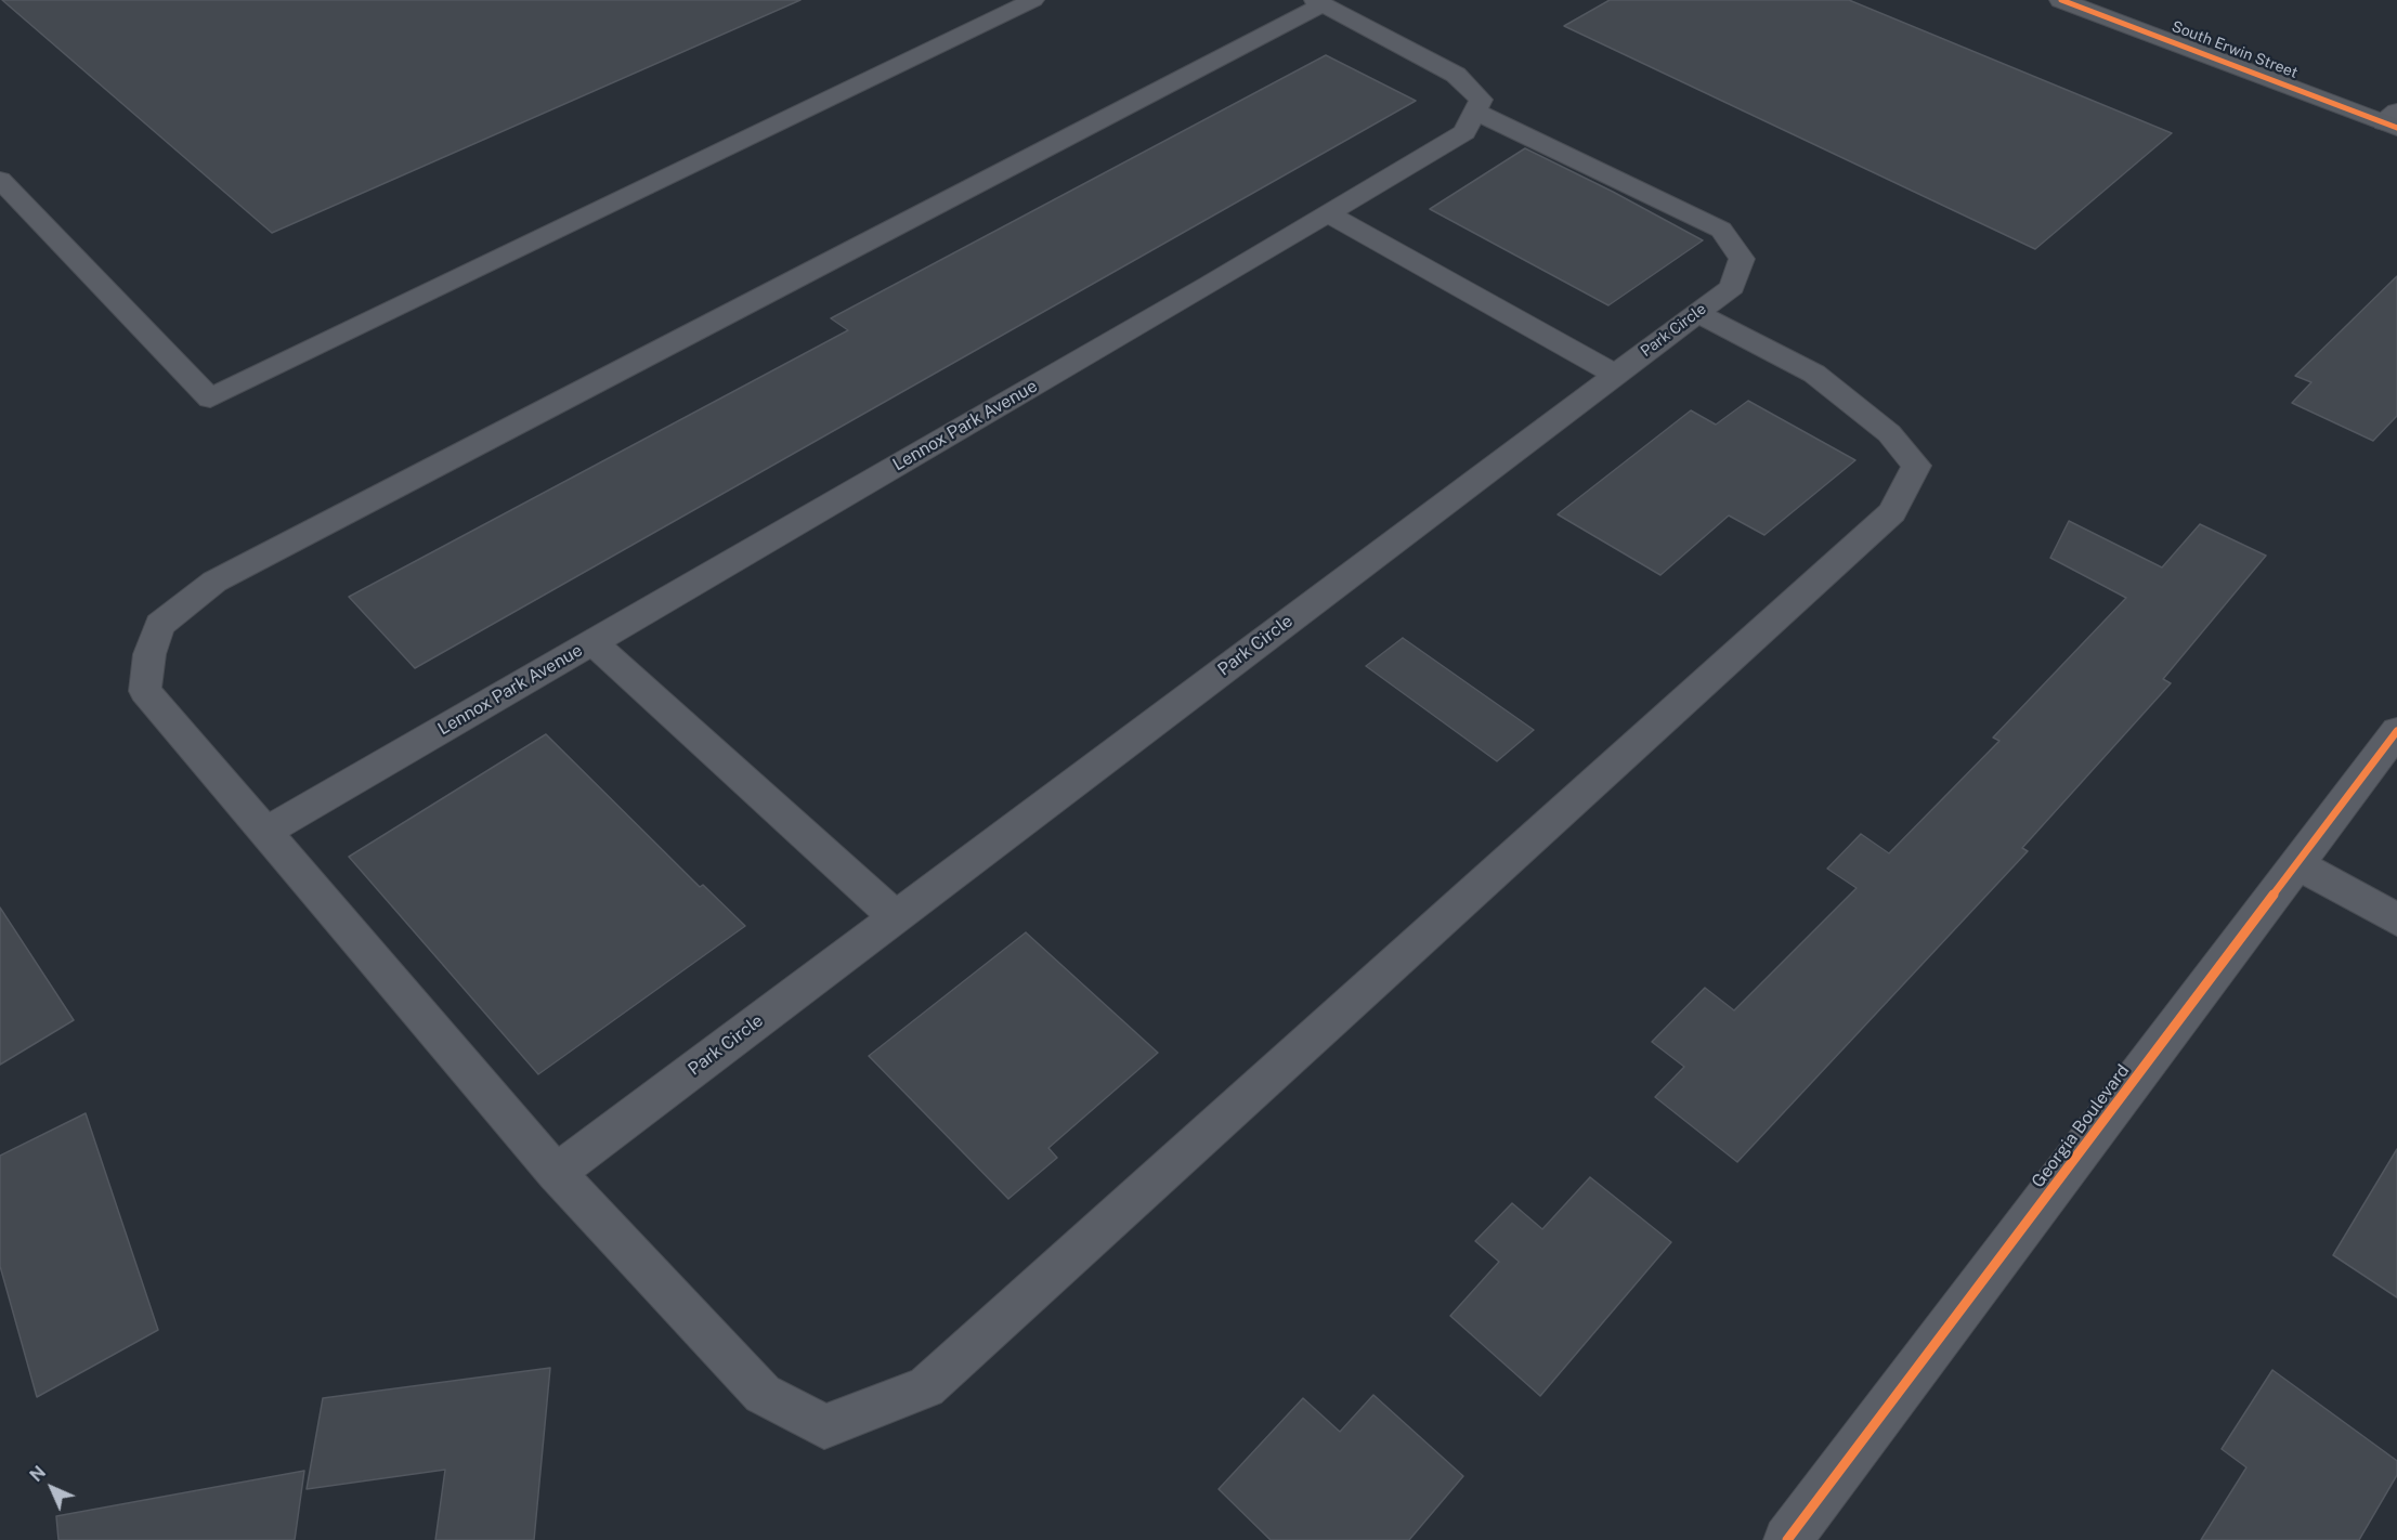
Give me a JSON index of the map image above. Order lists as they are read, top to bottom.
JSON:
{
  "streets": {
    "street": ["South Erwin Street", "Georgia Boulevard"],
    "lane": ["Park Circle", "Lennox Park Avenue"]
  },
  "crossings": [
    ["Park Circle", "Lennox Park Avenue"]
  ],
  "north": "top left"
}
